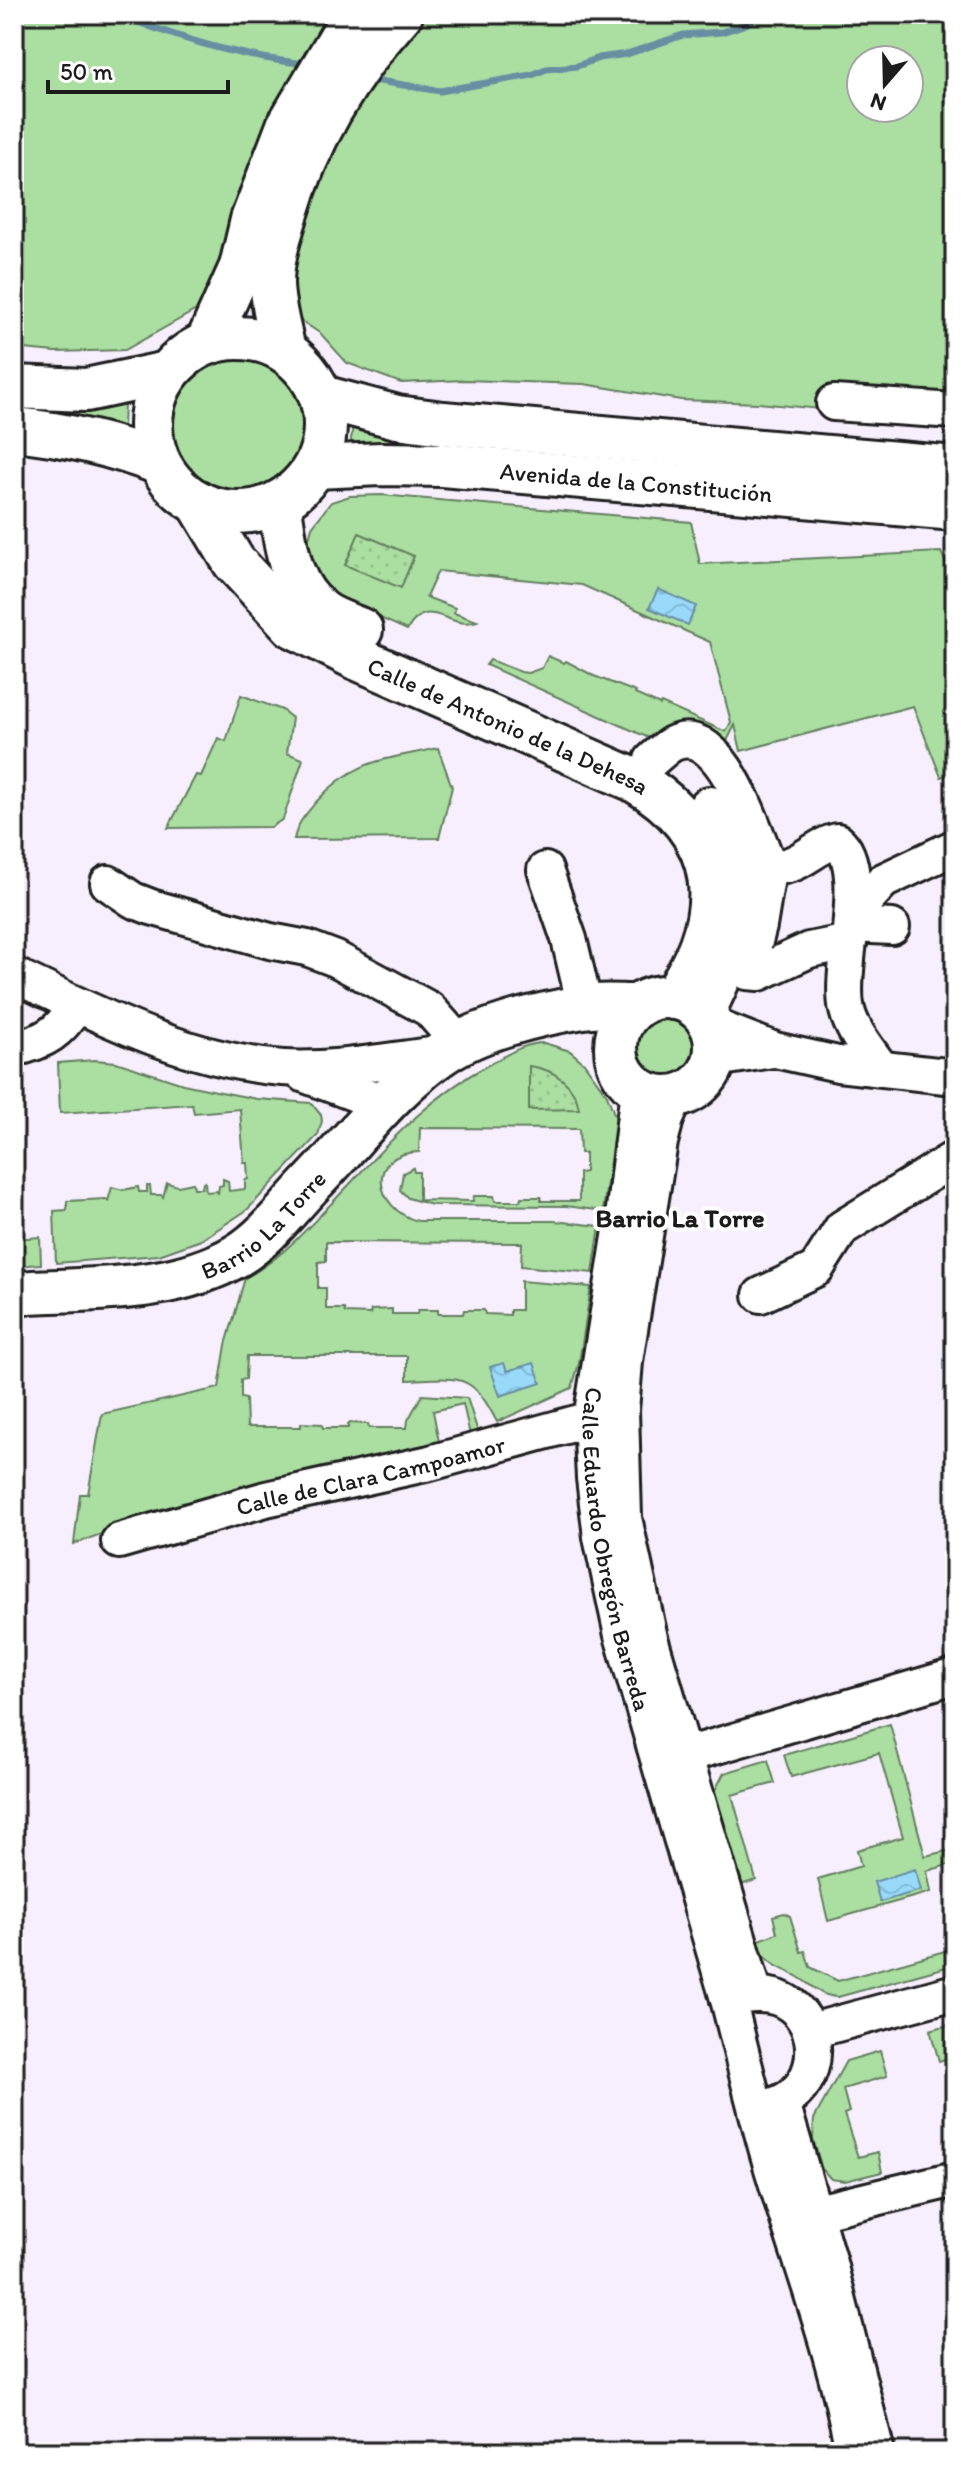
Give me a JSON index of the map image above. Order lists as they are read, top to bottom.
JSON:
{
  "streets": {
    "main road": ["Avenida de la Constitución", "Calle de Antonio de la Dehesa", "Barrio La Torre"],
    "street": ["Calle de Clara Campoamor", "Calle Eduardo Obregón Barreda"]
  },
  "crossings": [
    ["Avenida de la Constitución", "Calle de Antonio de la Dehesa"],
    ["Calle de Antonio de la Dehesa", "Barrio La Torre"],
    ["Calle de Clara Campoamor", "Calle Eduardo Obregón Barreda"]
  ],
  "districts": ["Barrio La Torre"],
  "scale_bar": "50 m",
  "north": "bottom"
}
